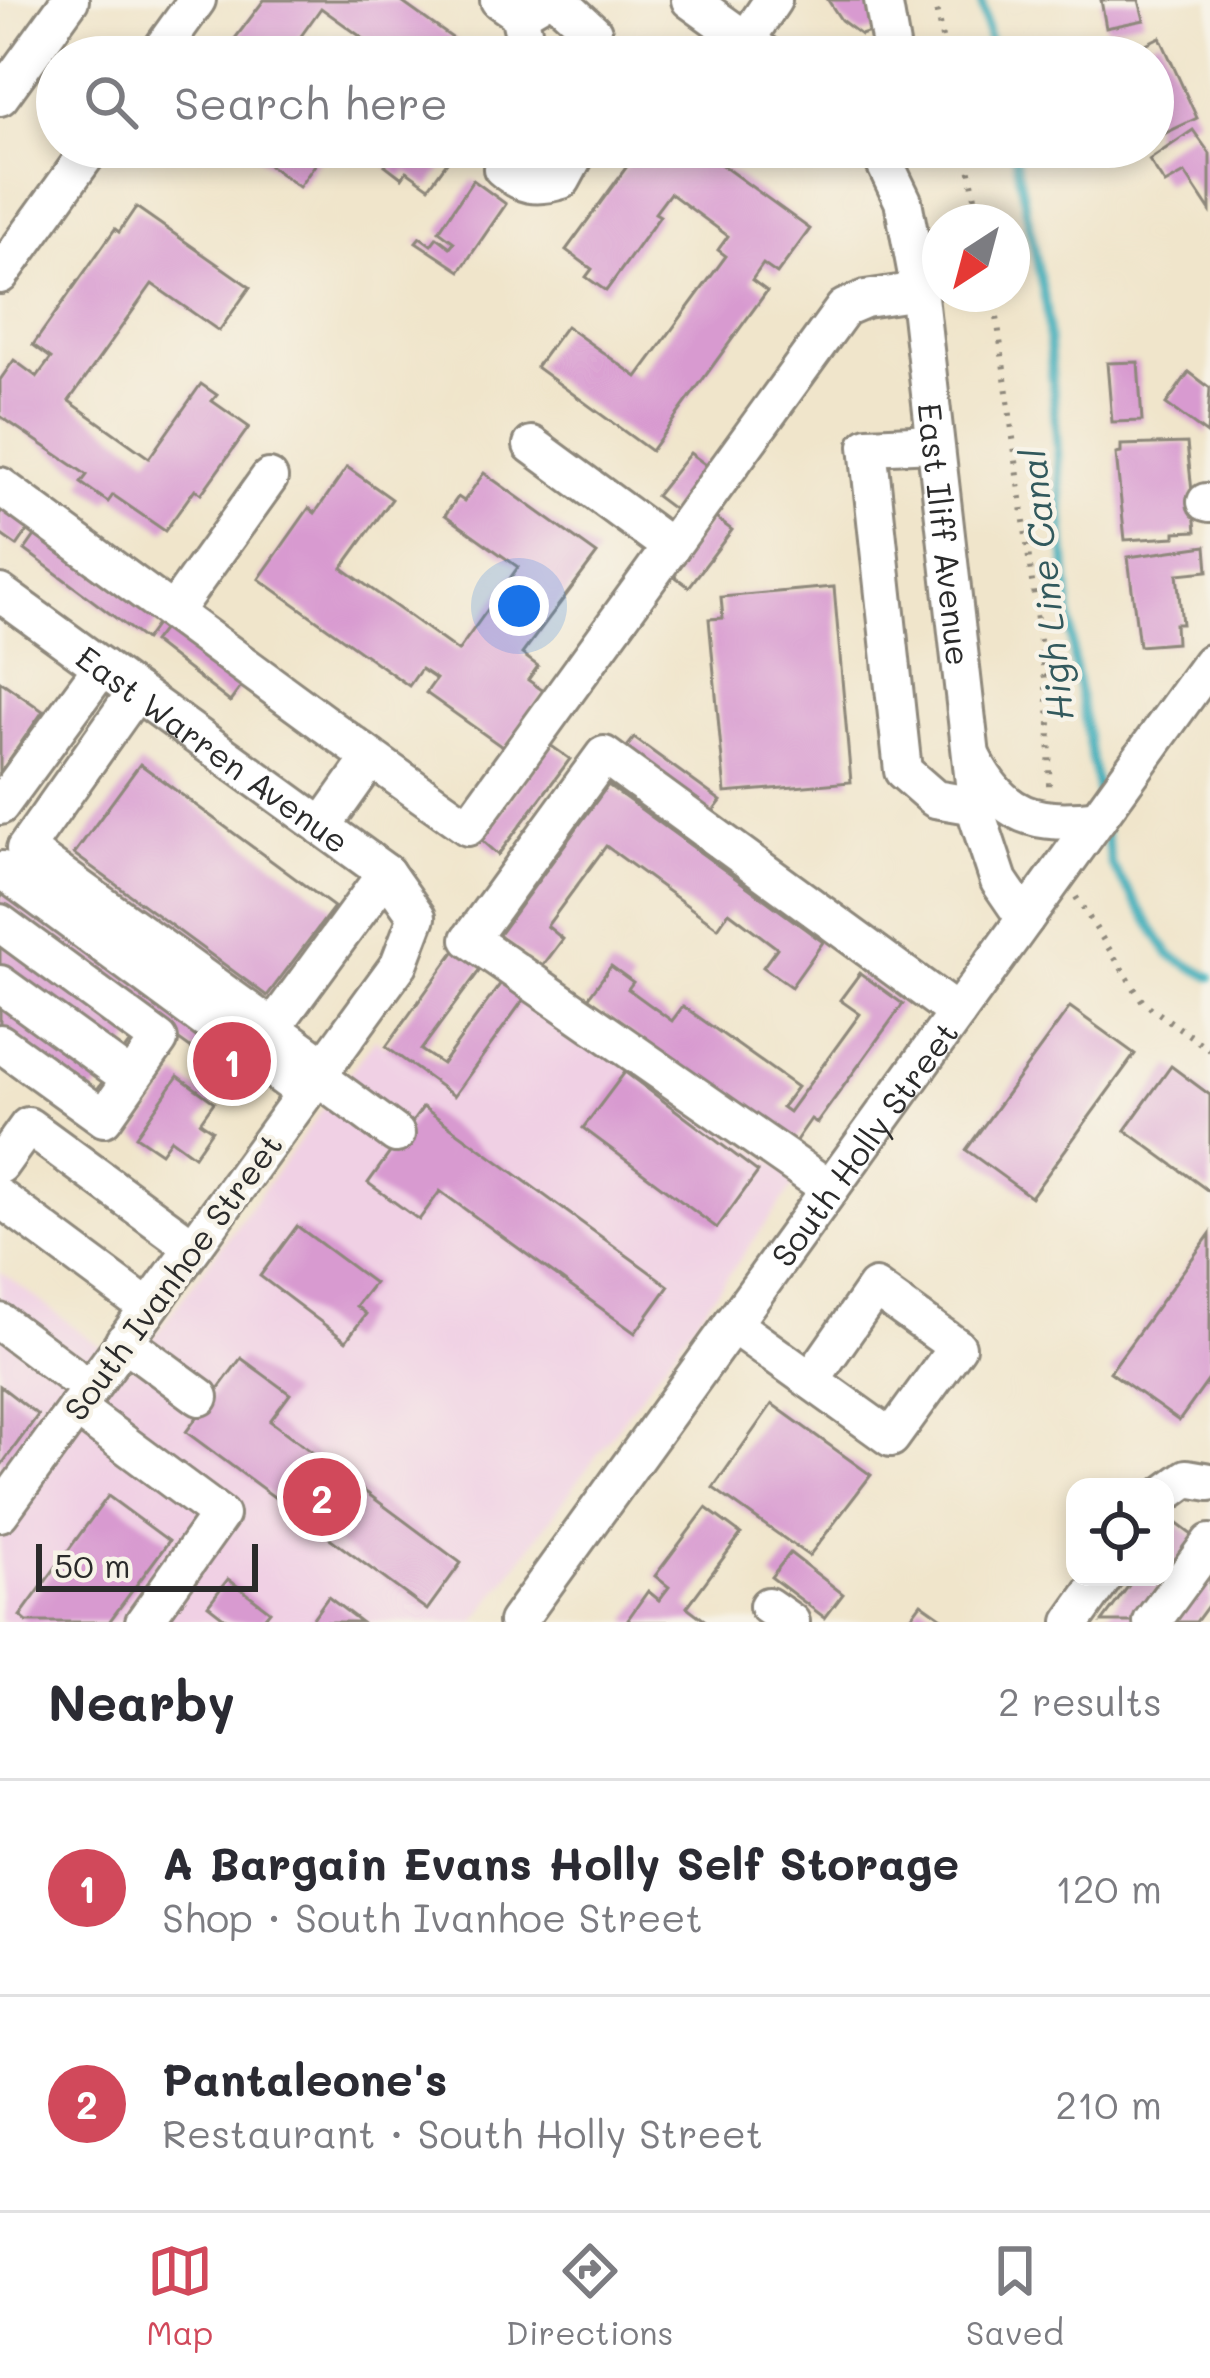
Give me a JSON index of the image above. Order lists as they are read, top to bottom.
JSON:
{
  "streets": {
    "street": [
      "East Iliff Avenue",
      "East Warren Avenue",
      "South Holly Street",
      "South Ivanhoe Street"
    ]
  },
  "crossings": [
    ["East Iliff Avenue", "South Holly Street"],
    ["East Warren Avenue", "South Ivanhoe Street"]
  ],
  "water": ["High Line Canal"],
  "scale_bar": "50 m",
  "north": "bottom left",
  "page": {
    "search": "Search here",
    "pins": ["1", "2"],
    "scale": "50 m",
    "heading": ["Nearby", "2 results"],
    "list": [
      {
        "mark": "1",
        "name": "A Bargain Evans Holly Self Storage",
        "note": "Shop · South Ivanhoe Street",
        "value": "120 m"
      },
      {
        "mark": "2",
        "name": "Pantaleone's",
        "note": "Restaurant · South Holly Street",
        "value": "210 m"
      }
    ],
    "nav": ["Map", "Directions", "Saved"]
  }
}
